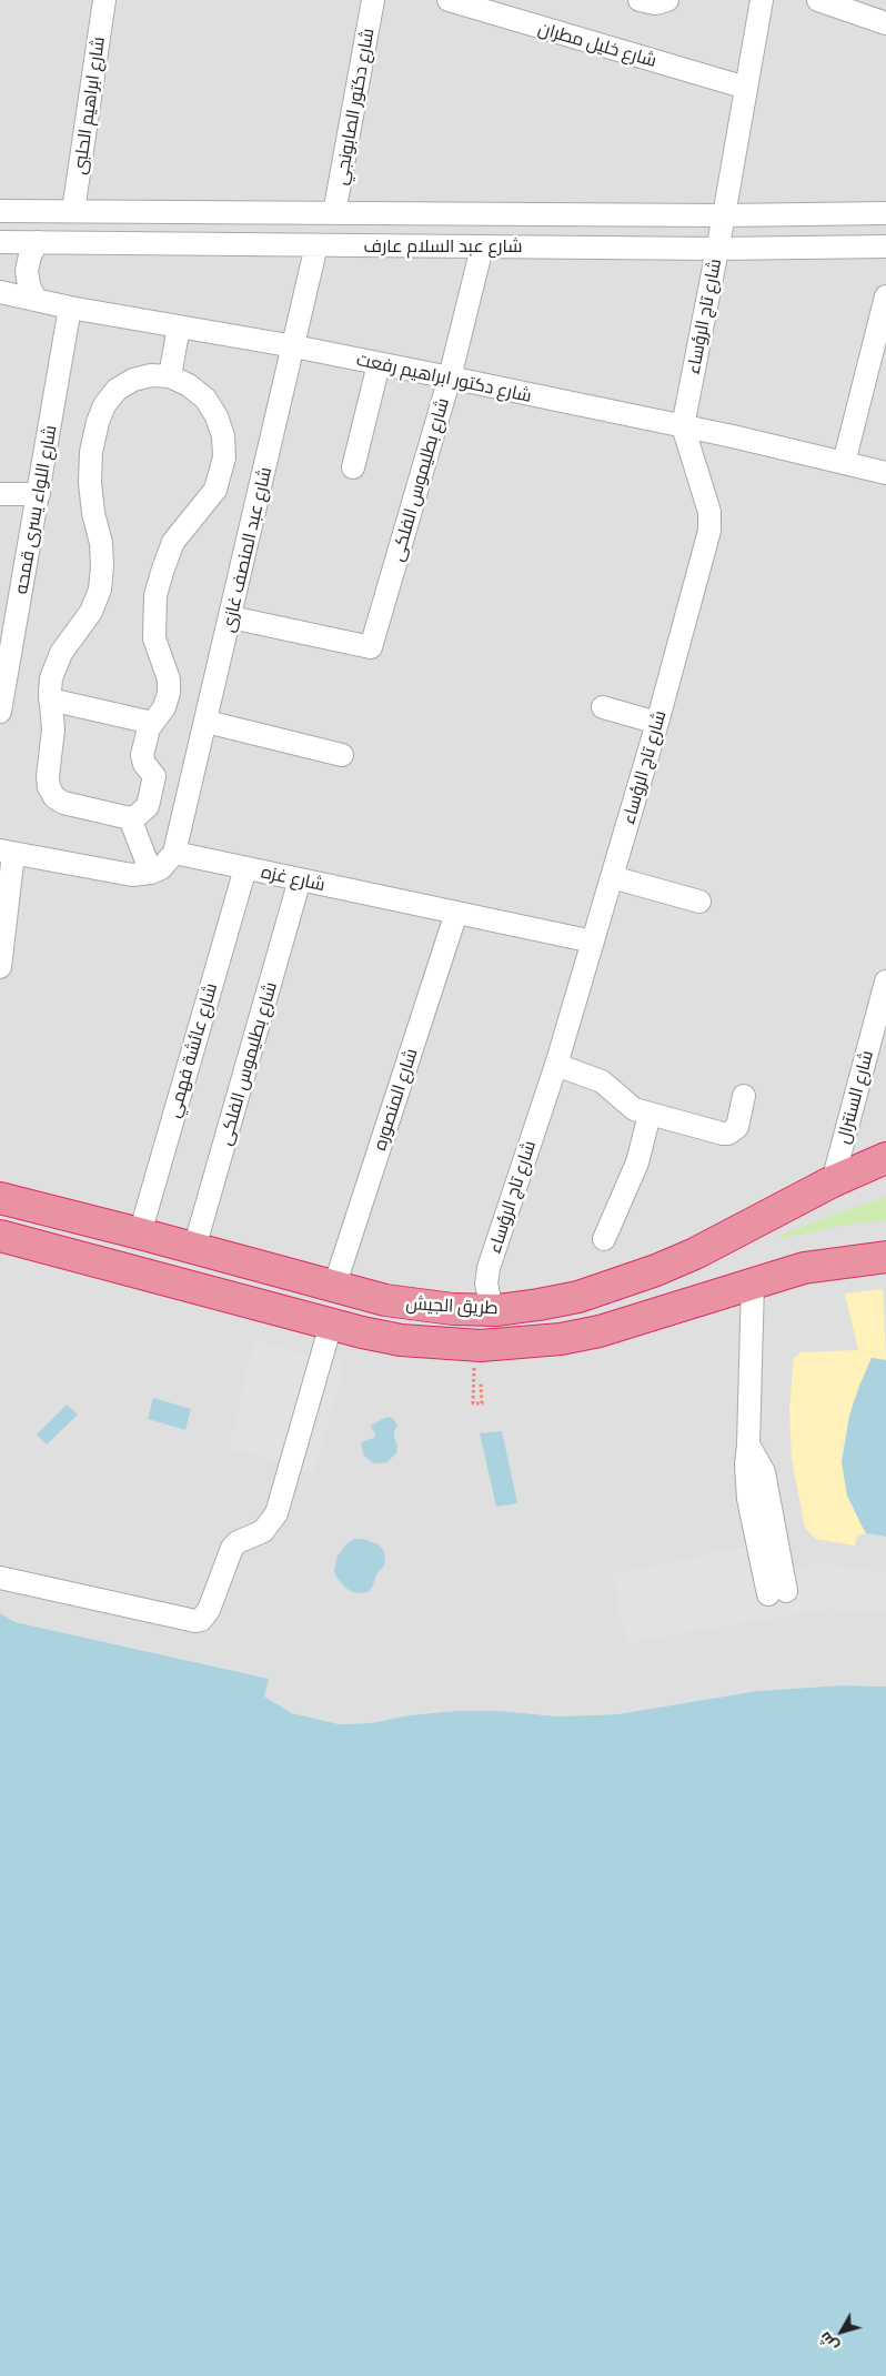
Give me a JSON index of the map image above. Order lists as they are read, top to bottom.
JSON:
{
  "streets": {
    "highway": ["طريق الجيش"],
    "street": [
      "شارع خليل مطران",
      "شارع ابراهيم الحلبى",
      "شارع دكتور الصابونجي",
      "شارع عبد السلام عارف",
      "شارع تاج الرؤساء",
      "شارع دكتور ابراهيم رفعت",
      "شارع بطليموس الفلكى",
      "شارع اللواء يسرى قمحه",
      "شارع عبد المنصف غازى",
      "شارع غزه",
      "شارع عائشة فهمي",
      "شارع السنترال",
      "شارع المنصوره"
    ]
  },
  "crossings": [
    ["شارع خليل مطران", "شارع تاج الرؤساء"],
    ["شارع ابراهيم الحلبى", "شارع عبد السلام عارف"],
    ["شارع دكتور الصابونجي", "شارع عبد السلام عارف"],
    ["شارع عبد السلام عارف", "شارع تاج الرؤساء"],
    ["شارع عبد السلام عارف", "شارع بطليموس الفلكى"],
    ["شارع عبد السلام عارف", "شارع عبد المنصف غازى"],
    ["شارع تاج الرؤساء", "شارع دكتور ابراهيم رفعت"],
    ["شارع تاج الرؤساء", "شارع غزه"],
    ["شارع تاج الرؤساء", "طريق الجيش"],
    ["شارع دكتور ابراهيم رفعت", "شارع بطليموس الفلكى"],
    ["شارع دكتور ابراهيم رفعت", "شارع اللواء يسرى قمحه"],
    ["شارع دكتور ابراهيم رفعت", "شارع عبد المنصف غازى"],
    ["شارع بطليموس الفلكى", "شارع عبد المنصف غازى"],
    ["شارع بطليموس الفلكى", "شارع غزه"],
    ["شارع بطليموس الفلكى", "طريق الجيش"],
    ["شارع عبد المنصف غازى", "شارع غزه"],
    ["شارع غزه", "شارع عائشة فهمي"],
    ["شارع غزه", "شارع المنصوره"],
    ["شارع عائشة فهمي", "طريق الجيش"],
    ["شارع السنترال", "طريق الجيش"],
    ["شارع المنصوره", "طريق الجيش"]
  ],
  "north": "bottom left"
}
